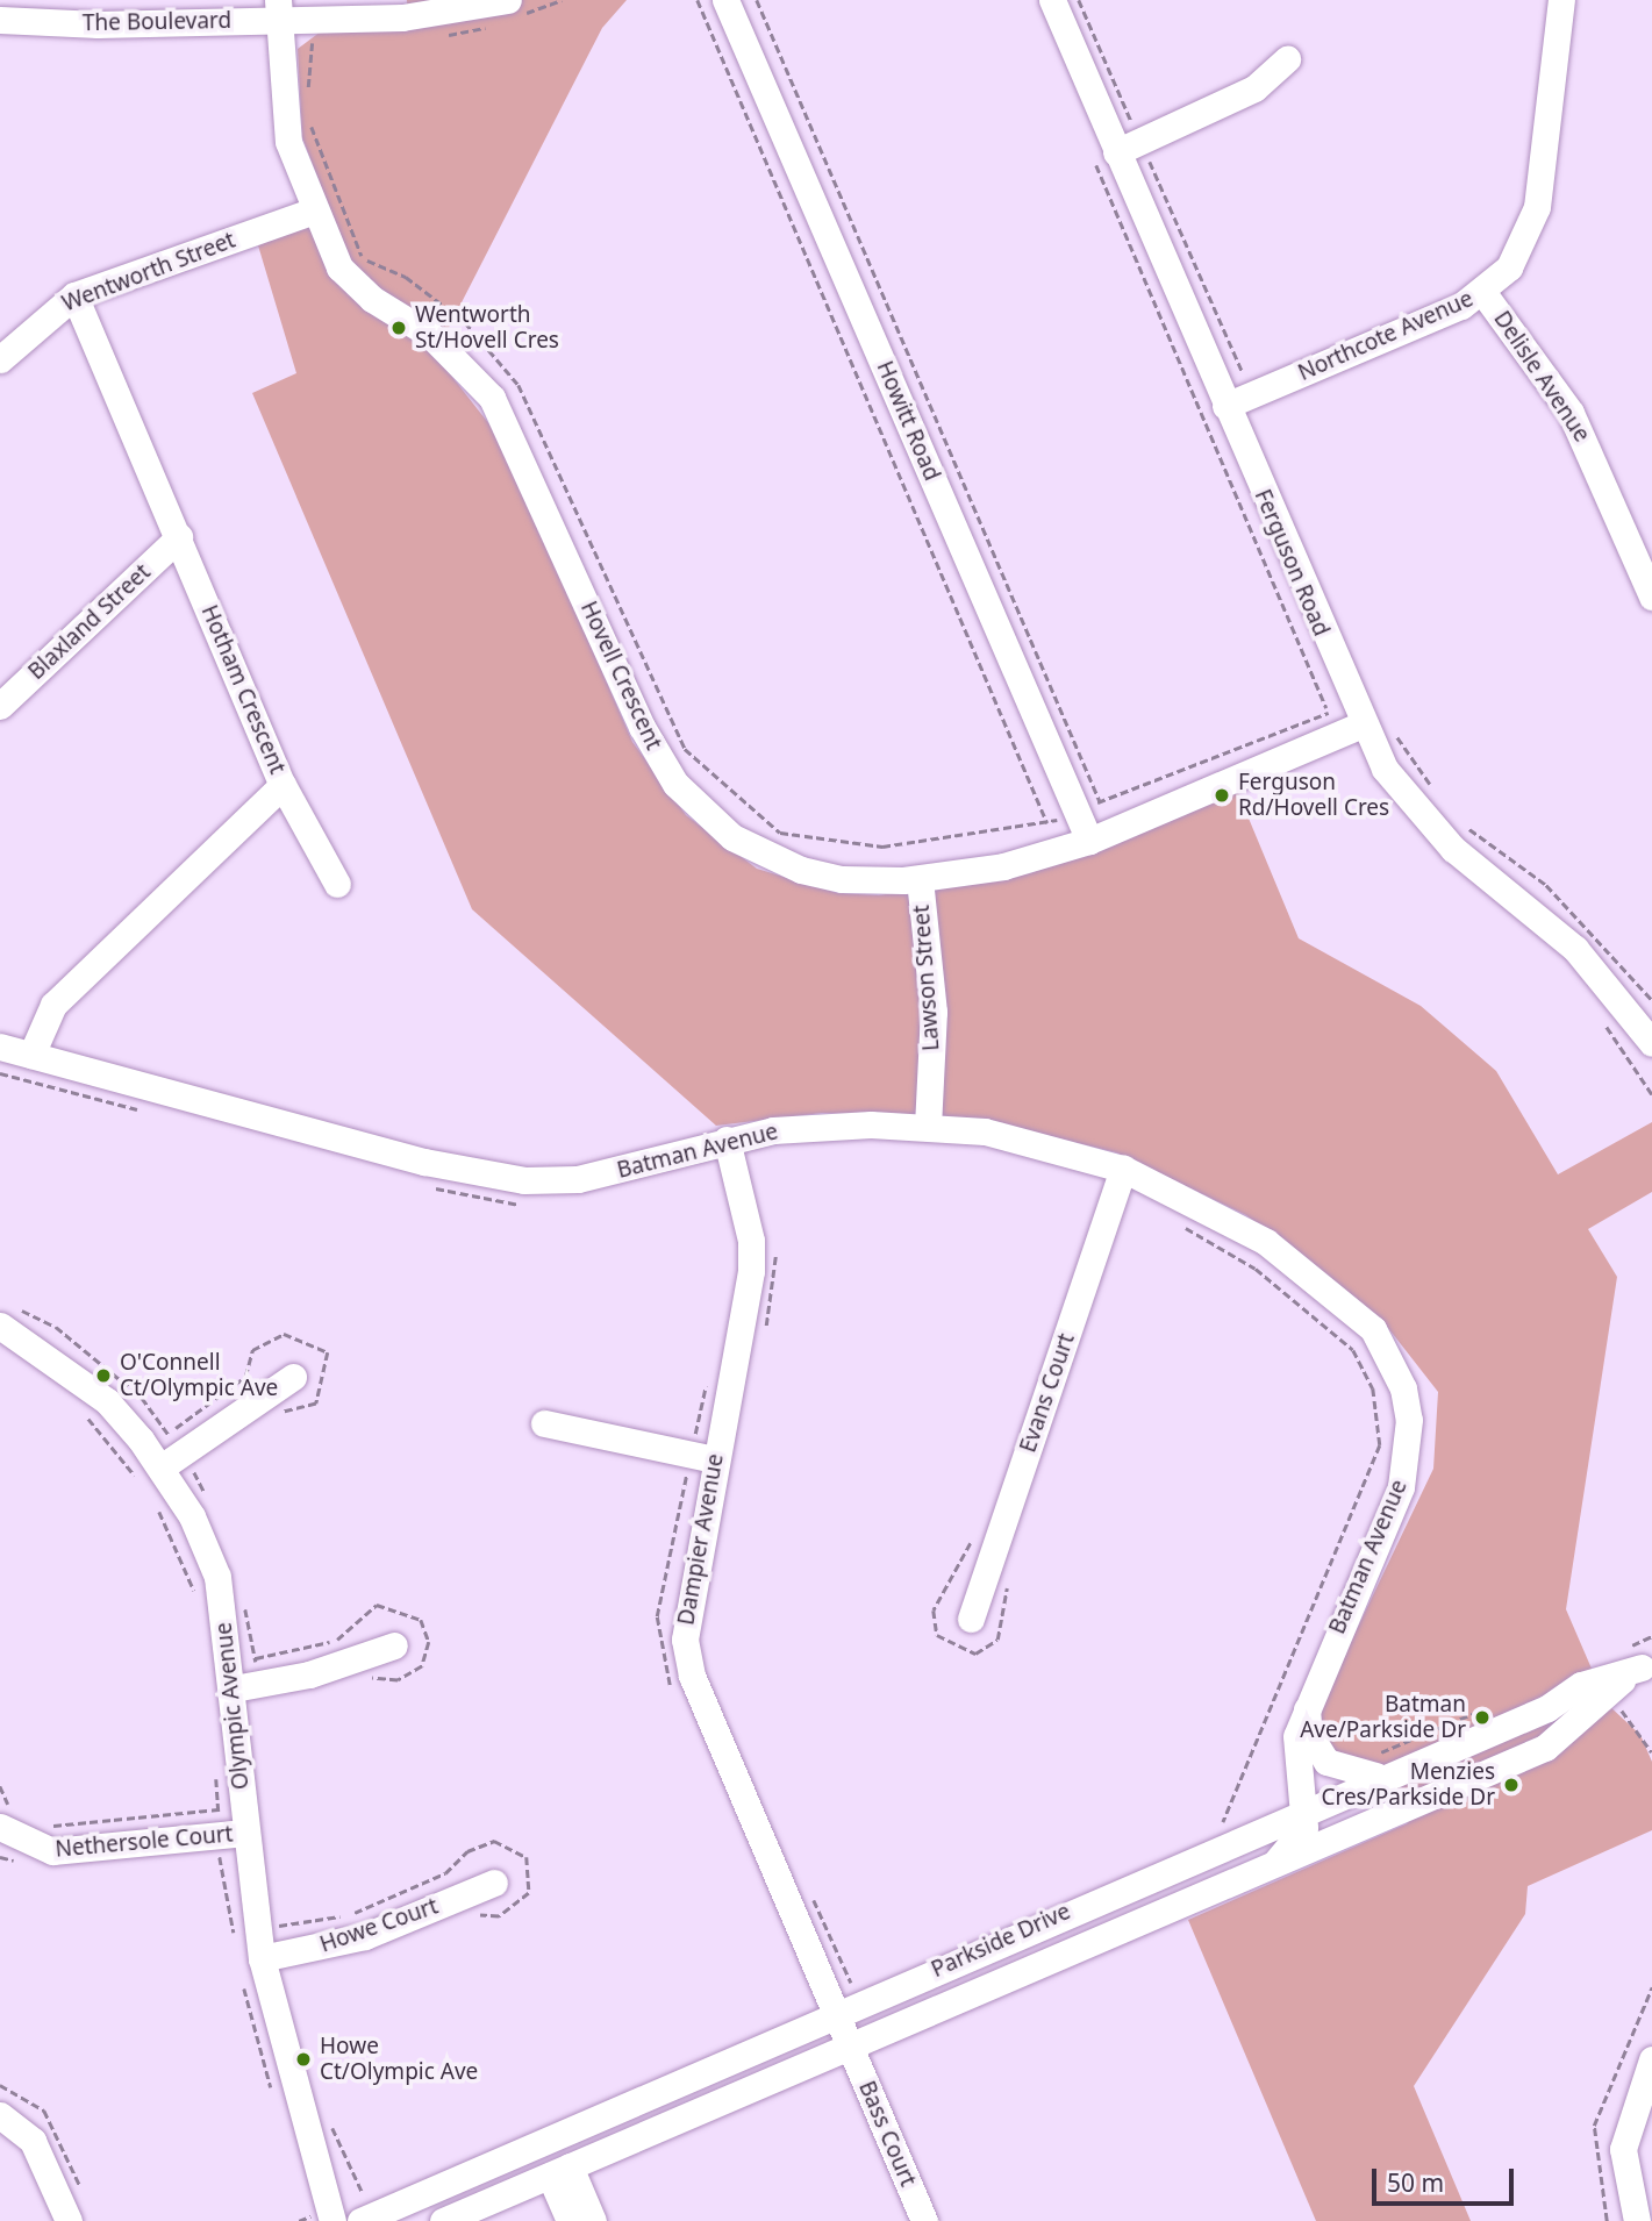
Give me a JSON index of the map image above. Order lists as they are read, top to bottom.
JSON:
{
  "streets": {
    "street": [
      "The Boulevard",
      "Wentworth Street",
      "Northcote Avenue",
      "Delisle Avenue",
      "Howitt Road",
      "Ferguson Road",
      "Blaxland Street",
      "Hovell Crescent",
      "Hotham Crescent",
      "Lawson Street",
      "Batman Avenue",
      "Evans Court",
      "Dampier Avenue",
      "Olympic Avenue",
      "Nethersole Court",
      "Howe Court",
      "Parkside Drive",
      "Bass Court"
    ]
  },
  "crossings": [
    ["The Boulevard", "Hovell Crescent"],
    ["Wentworth Street", "Hovell Crescent"],
    ["Wentworth Street", "Hotham Crescent"],
    ["Northcote Avenue", "Delisle Avenue"],
    ["Northcote Avenue", "Ferguson Road"],
    ["Howitt Road", "Hovell Crescent"],
    ["Ferguson Road", "Hovell Crescent"],
    ["Blaxland Street", "Hotham Crescent"],
    ["Hovell Crescent", "Lawson Street"],
    ["Hotham Crescent", "Batman Avenue"],
    ["Lawson Street", "Batman Avenue"],
    ["Batman Avenue", "Evans Court"],
    ["Batman Avenue", "Dampier Avenue"],
    ["Batman Avenue", "Parkside Drive"],
    ["Dampier Avenue", "Parkside Drive"],
    ["Dampier Avenue", "Bass Court"],
    ["Olympic Avenue", "Nethersole Court"],
    ["Olympic Avenue", "Howe Court"],
    ["Parkside Drive", "Bass Court"]
  ],
  "places": [
    "Wentworth St/Hovell Cres",
    "Ferguson Rd/Hovell Cres",
    "O'Connell Ct/Olympic Ave",
    "Batman Ave/Parkside Dr",
    "Menzies Cres/Parkside Dr",
    "Howe Ct/Olympic Ave"
  ],
  "scale_bar": "50 m"
}
